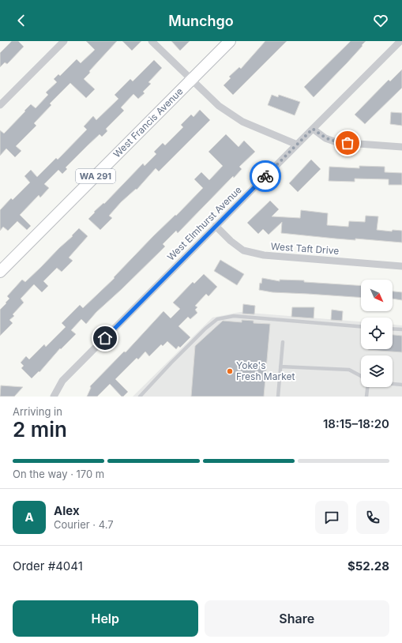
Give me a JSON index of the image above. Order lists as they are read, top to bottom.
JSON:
{
  "streets": {
    "main road": ["West Francis Avenue", "WA 291"],
    "street": ["West Elmhurst Avenue", "West Taft Drive"]
  },
  "crossings": [
    ["West Elmhurst Avenue", "West Taft Drive"]
  ],
  "places": ["Yoke's Fresh Market"],
  "north": "bottom right",
  "page": {
    "header": "Munchgo",
    "heading": ["2 min", "Arriving in", "18:15–18:20"],
    "panel": [
      "Alex",
      "Courier · 4.7",
      "Order #4041",
      "$52.28"
    ],
    "bar": "On the way · 170 m",
    "round": "A",
    "buttons": ["Help", "Share"]
  }
}
